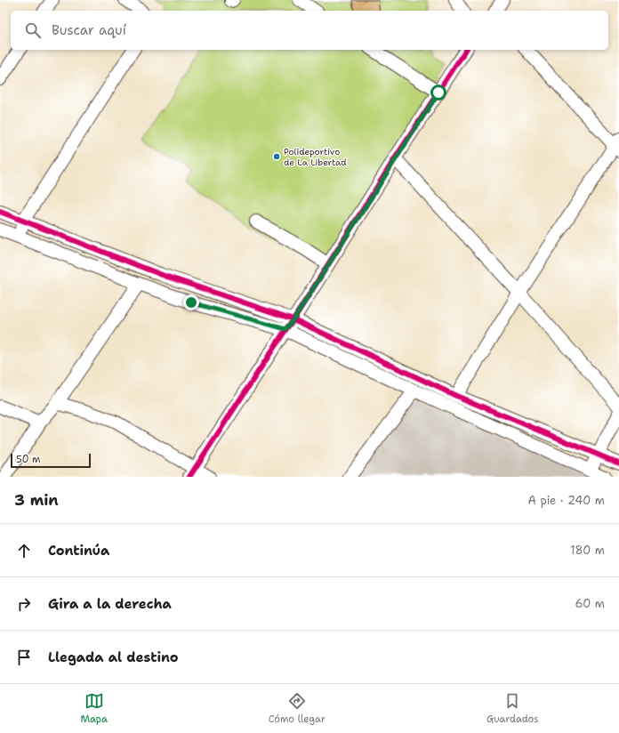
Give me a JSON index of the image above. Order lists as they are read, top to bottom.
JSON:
{
  "places": ["Polideportivo de La Libertad"],
  "scale_bar": "50 m",
  "page": {
    "search": "Buscar aquí",
    "scale": "50 m",
    "heading": ["3 min", "A pie · 240 m"],
    "list": [
      ["Continúa", "180 m"],
      ["Gira a la derecha", "60 m"],
      "Llegada al destino"
    ],
    "nav": ["Mapa", "Cómo llegar", "Guardados"]
  }
}
